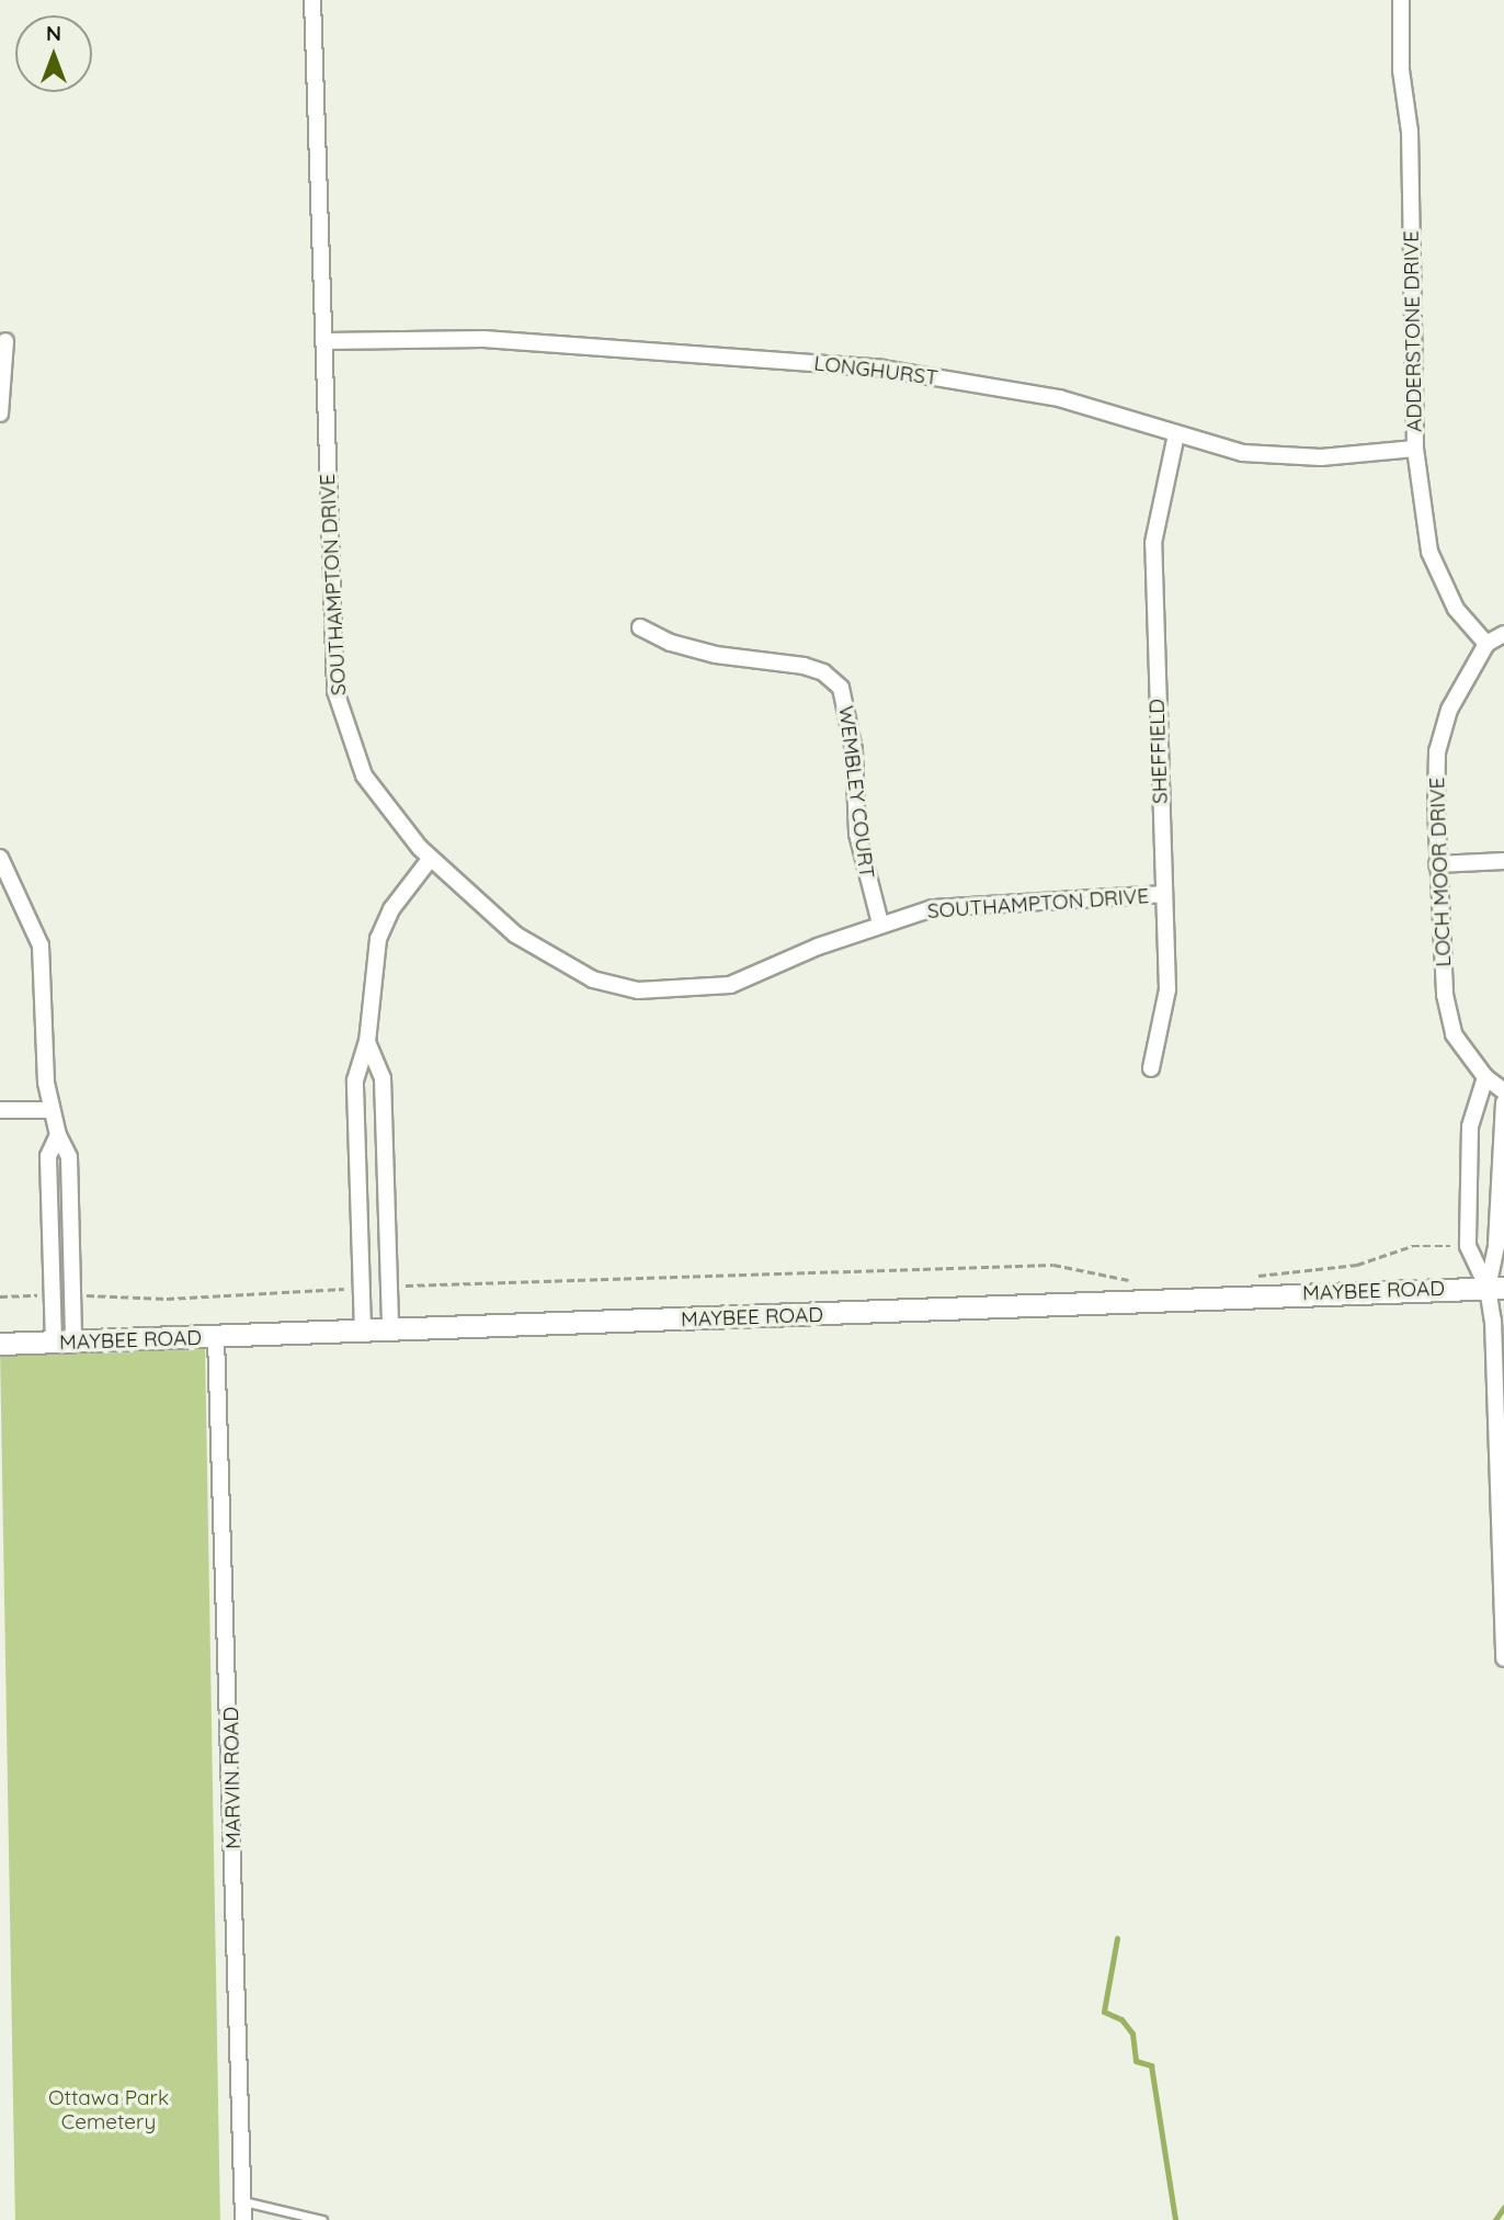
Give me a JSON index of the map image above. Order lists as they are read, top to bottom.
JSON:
{
  "streets": {
    "main road": ["MAYBEE ROAD"],
    "street": [
      "ADDERSTONE DRIVE",
      "LONGHURST",
      "SOUTHAMPTON DRIVE",
      "SHEFFIELD",
      "WEMBLEY COURT",
      "LOCH MOOR DRIVE",
      "MARVIN ROAD"
    ]
  },
  "crossings": [
    ["ADDERSTONE DRIVE", "LONGHURST"],
    ["ADDERSTONE DRIVE", "LOCH MOOR DRIVE"],
    ["LONGHURST", "SOUTHAMPTON DRIVE"],
    ["LONGHURST", "SHEFFIELD"],
    ["SOUTHAMPTON DRIVE", "SHEFFIELD"],
    ["SOUTHAMPTON DRIVE", "WEMBLEY COURT"],
    ["MAYBEE ROAD", "MARVIN ROAD"]
  ],
  "parks": ["Ottawa Park Cemetery"],
  "north": "top"
}
